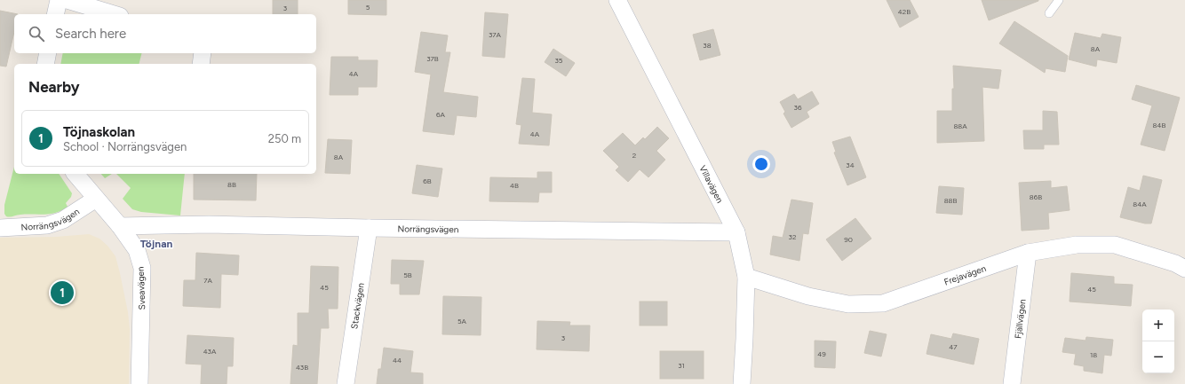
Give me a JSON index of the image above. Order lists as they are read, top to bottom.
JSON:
{
  "streets": {
    "street": [
      "Villavägen",
      "Norrängsvägen",
      "Frejavägen",
      "Sveavägen",
      "Stackvägen",
      "Fjällvägen"
    ]
  },
  "crossings": [
    ["Villavägen", "Norrängsvägen"],
    ["Villavägen", "Frejavägen"],
    ["Norrängsvägen", "Sveavägen"],
    ["Norrängsvägen", "Stackvägen"],
    ["Frejavägen", "Fjällvägen"]
  ],
  "districts": ["Töjnan"],
  "house_numbers": [
    "5",
    "3",
    "42B",
    "37A",
    "38",
    "8A",
    "37B",
    "35",
    "4A",
    "36",
    "6A",
    "84B",
    "88A",
    "4A",
    "2",
    "8A",
    "34",
    "6B",
    "8B",
    "4B",
    "86B",
    "88B",
    "84A",
    "32",
    "90",
    "5B",
    "7A",
    "45",
    "45",
    "5A",
    "3",
    "47",
    "43A",
    "49",
    "18",
    "44",
    "31",
    "43B"
  ],
  "page": {
    "search": "Search here",
    "heading": "Nearby",
    "list": [
      {
        "mark": "1",
        "name": "Töjnaskolan",
        "note": "School · Norrängsvägen",
        "value": "250 m"
      }
    ],
    "pins": "1",
    "map_buttons": ["+", "−"]
  }
}
